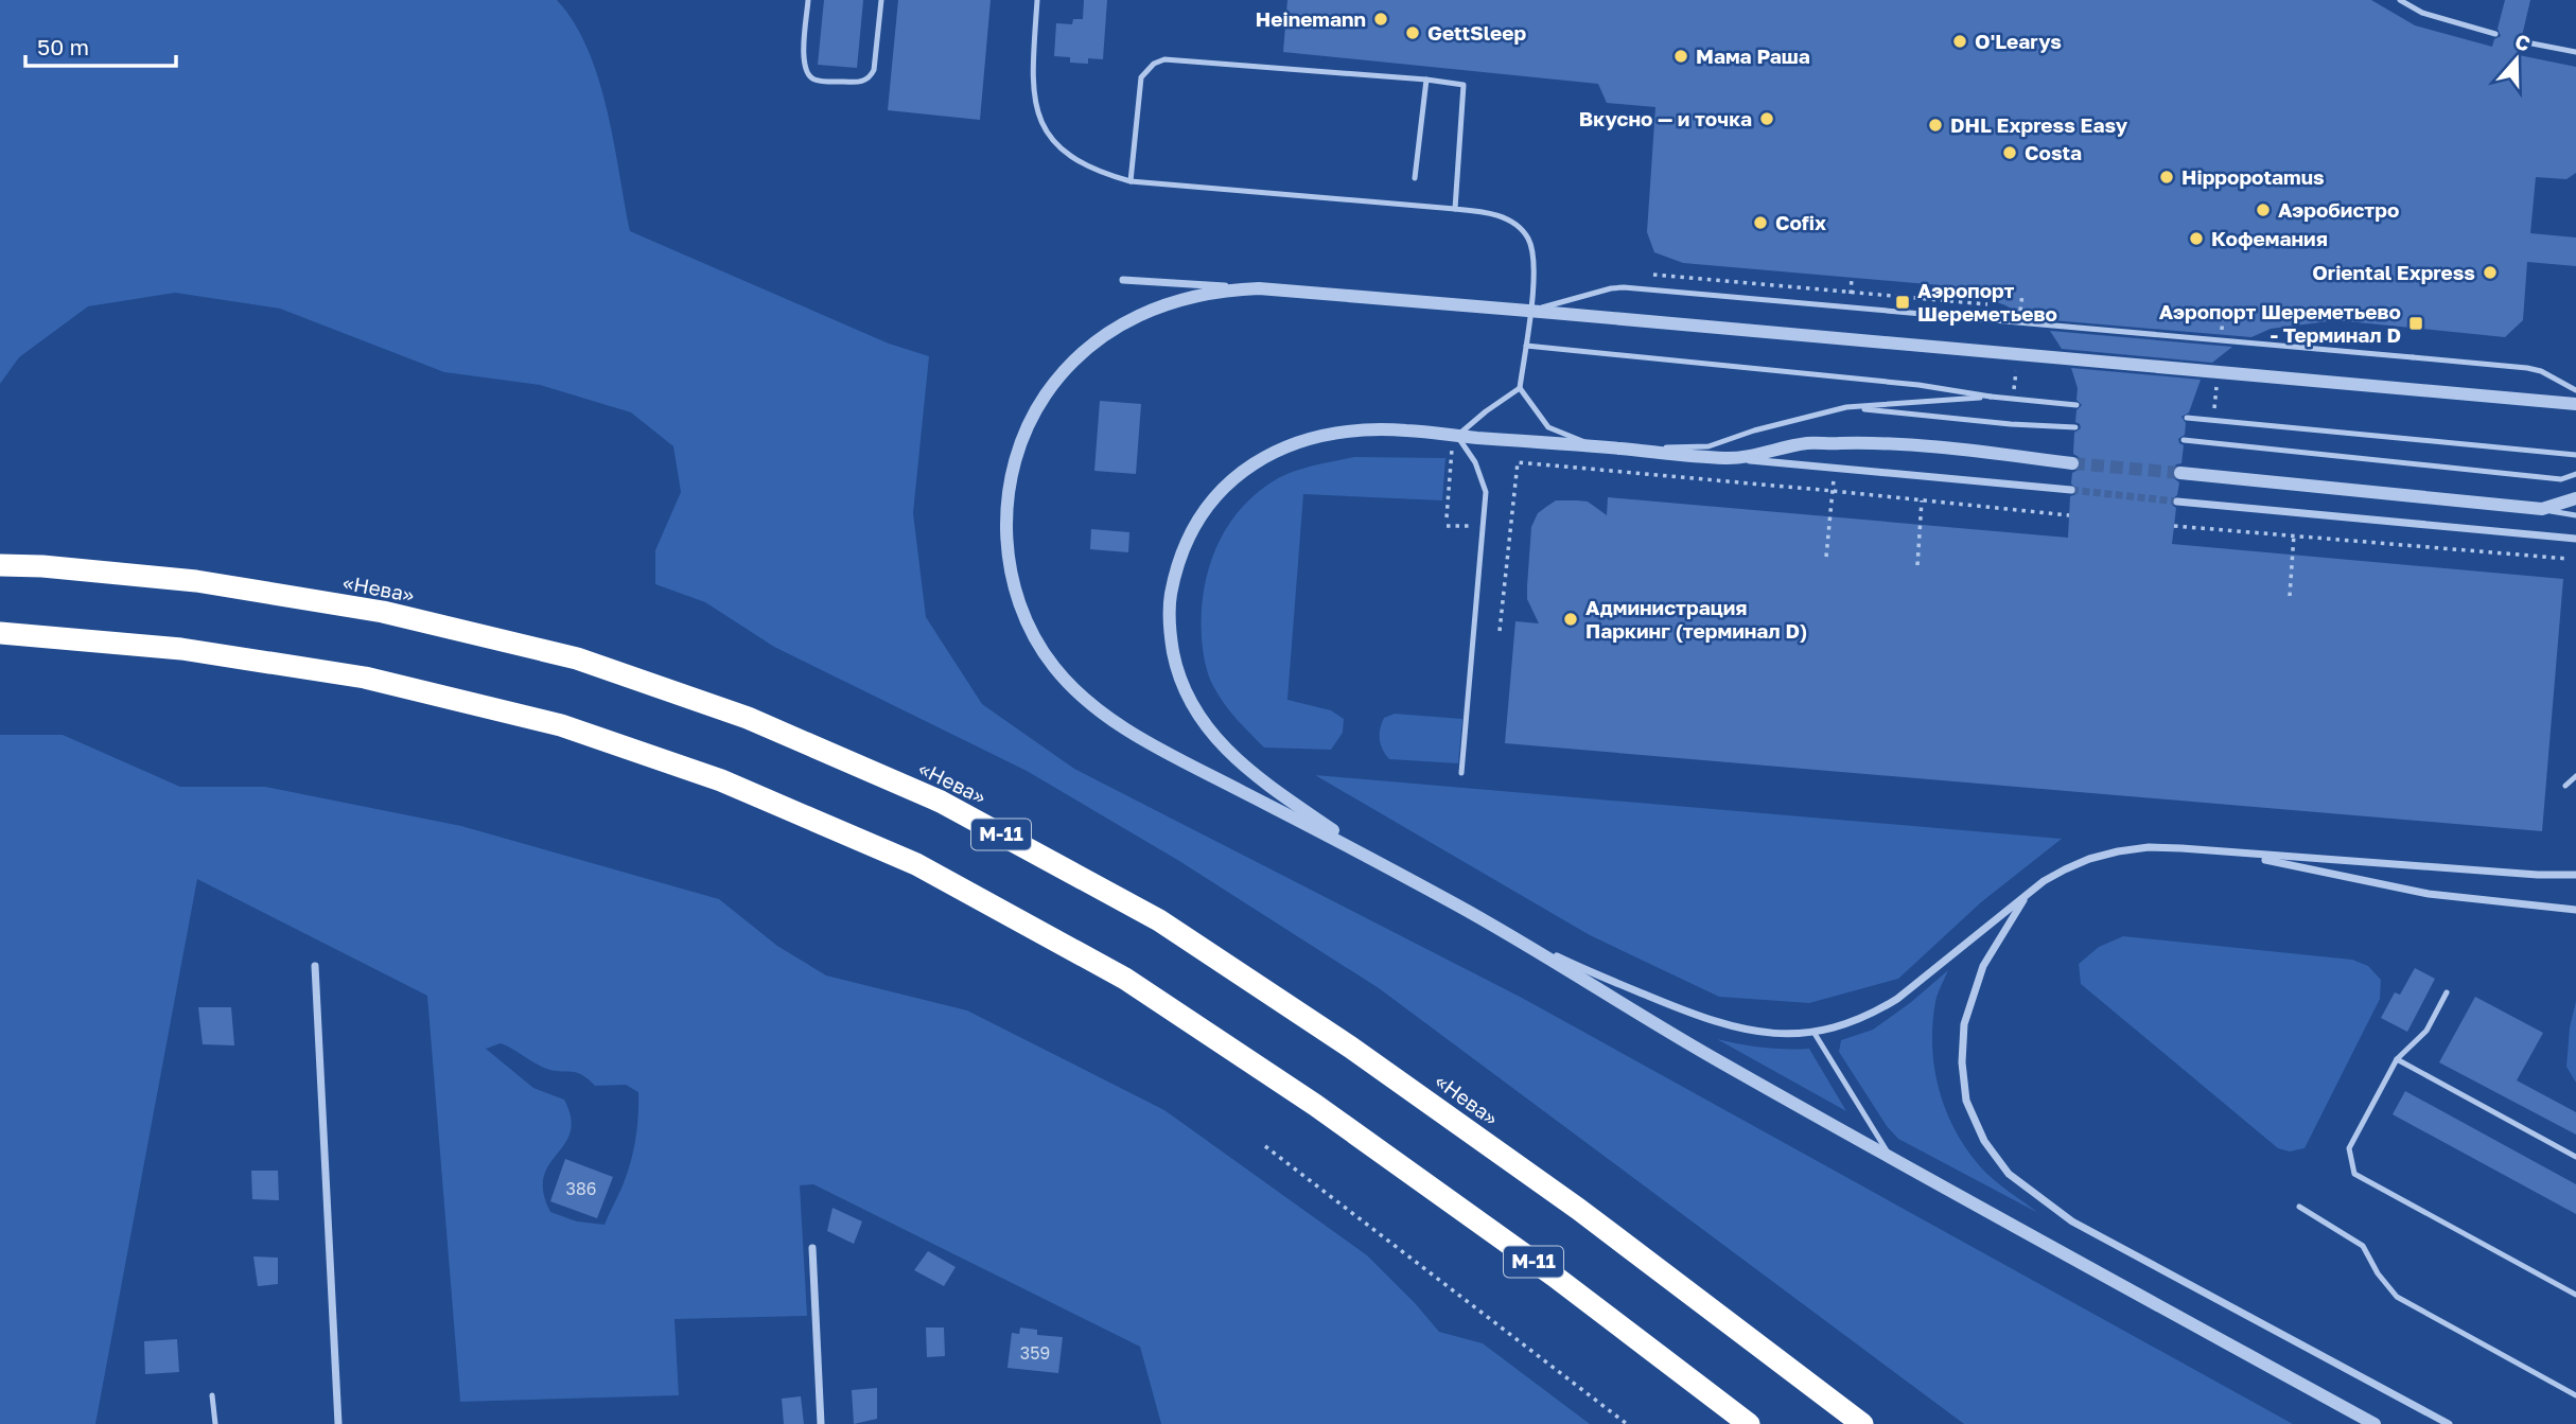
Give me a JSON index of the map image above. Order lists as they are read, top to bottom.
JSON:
{
  "streets": {
    "highway": ["«Нева»", "М-11"]
  },
  "places": {
    "other": [
      "Heinemann",
      "GettSleep",
      "O'Learys",
      "Мама Раша",
      "Вкусно — и точка",
      "DHL Express Easy",
      "Costa",
      "Hippopotamus",
      "Аэробистро",
      "Cofix",
      "Кофемания",
      "Oriental Express",
      "Администрация Паркинг (терминал D)"
    ],
    "transit": ["Аэропорт Шереметьево", "Аэропорт Шереметьево - Терминал D"]
  },
  "house_numbers": ["386", "359"],
  "scale_bar": "50 m",
  "north": "top"
}
